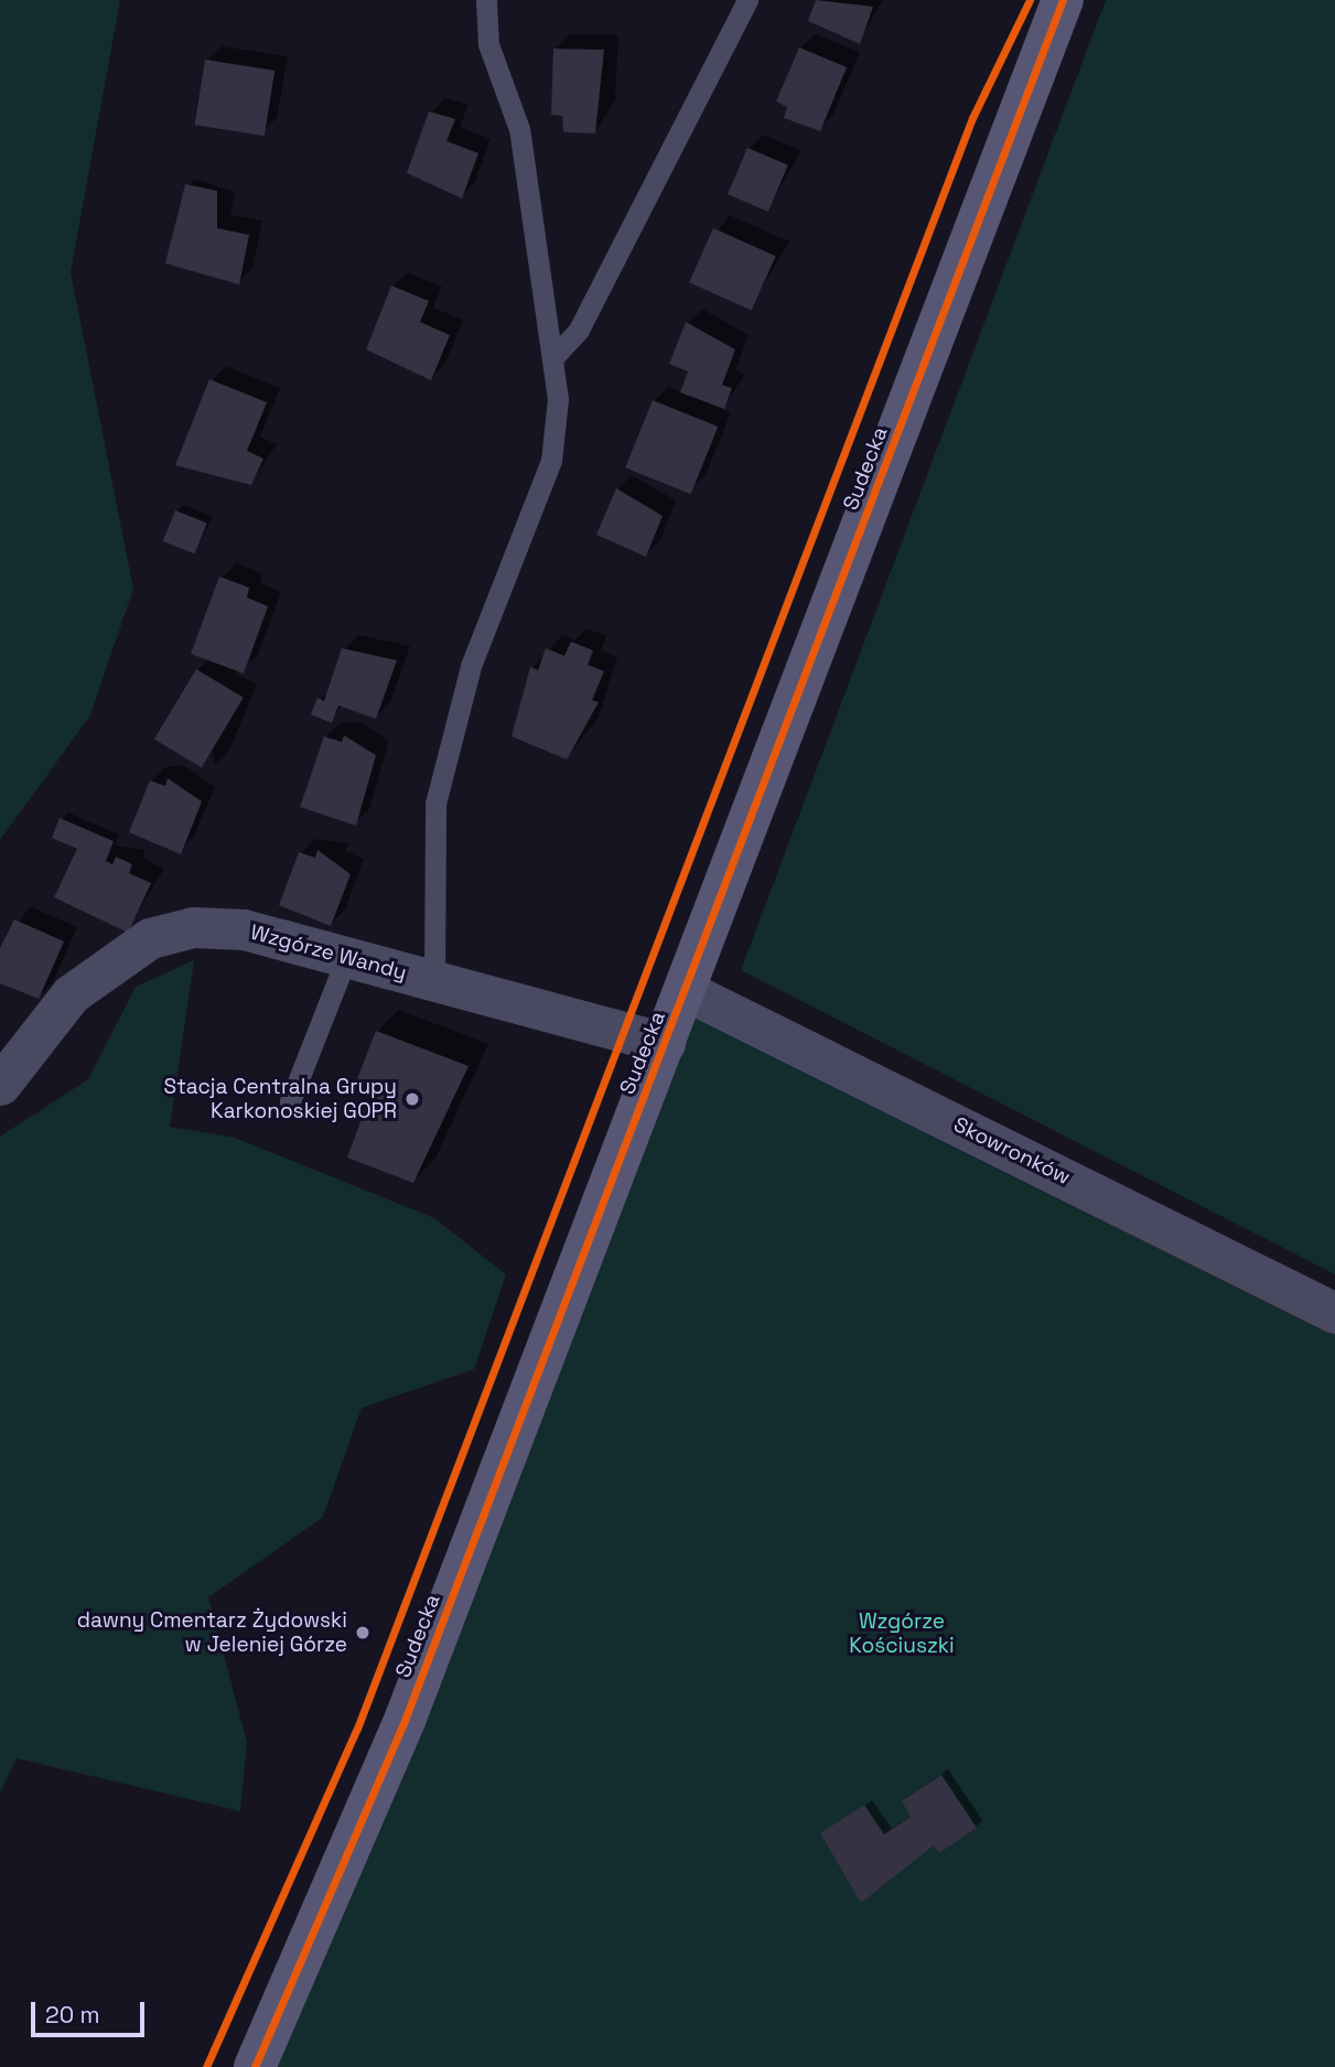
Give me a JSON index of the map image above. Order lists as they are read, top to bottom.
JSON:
{
  "streets": {
    "street": ["Sudecka", "Wzgórze Wandy", "Skowronków"]
  },
  "crossings": [
    ["Sudecka", "Wzgórze Wandy"],
    ["Sudecka", "Skowronków"]
  ],
  "parks": ["Wzgórze Kościuszki"],
  "places": ["Stacja Centralna Grupy Karkonoskiej GOPR", "dawny Cmentarz Żydowski w Jeleniej Górze"],
  "scale_bar": "20 m"
}
